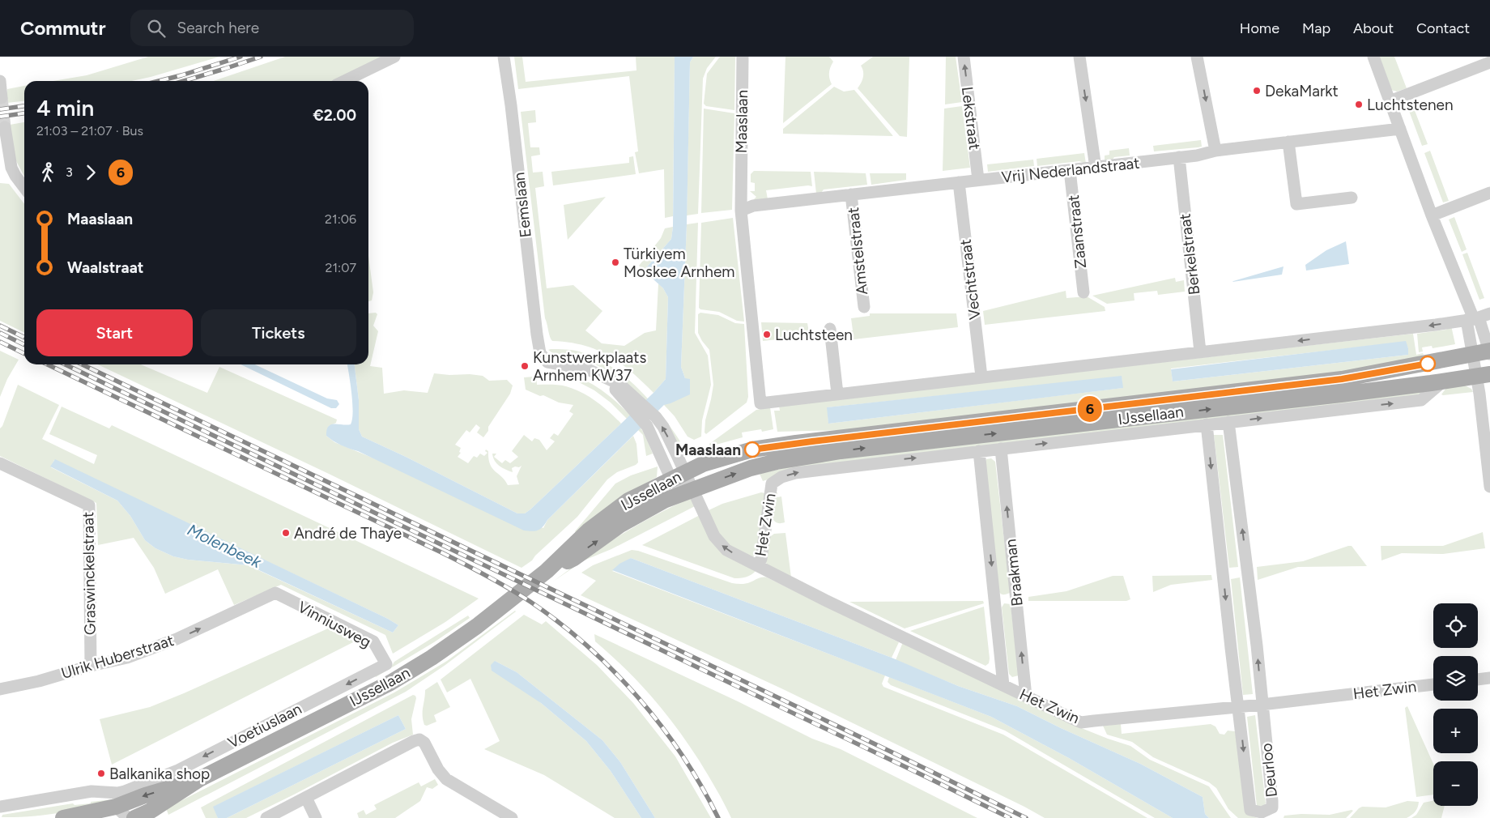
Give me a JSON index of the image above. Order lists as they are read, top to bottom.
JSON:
{
  "streets": {
    "main road": ["IJssellaan"],
    "street": [
      "Lekstraat",
      "Maaslaan",
      "Vrij Nederlandstraat",
      "Eemslaan",
      "Zaanstraat",
      "Amstelstraat",
      "Berkelstraat",
      "Vechtstraat",
      "Het Zwin",
      "Braakman",
      "Graswinckelstraat",
      "Vinniusweg",
      "Ulrik Huberstraat",
      "Voetiuslaan",
      "Deurloo"
    ]
  },
  "crossings": [
    ["Lekstraat", "Vrij Nederlandstraat"],
    ["Maaslaan", "Vrij Nederlandstraat"],
    ["Vrij Nederlandstraat", "Zaanstraat"],
    ["Vrij Nederlandstraat", "Amstelstraat"],
    ["Vrij Nederlandstraat", "Berkelstraat"],
    ["Vrij Nederlandstraat", "Vechtstraat"],
    ["Eemslaan", "Het Zwin"],
    ["IJssellaan", "Het Zwin"],
    ["IJssellaan", "Braakman"],
    ["IJssellaan", "Deurloo"],
    ["Het Zwin", "Braakman"],
    ["Het Zwin", "Deurloo"],
    ["Graswinckelstraat", "Ulrik Huberstraat"],
    ["Vinniusweg", "Ulrik Huberstraat"],
    ["Vinniusweg", "Voetiuslaan"]
  ],
  "one_way": ["Lekstraat", "Ulrik Huberstraat", "Voetiuslaan"],
  "water": ["Molenbeek"],
  "places": [
    "DekaMarkt",
    "Luchtstenen",
    "Türkiyem Moskee Arnhem",
    "Luchtsteen",
    "Kunstwerkplaats Arnhem KW37",
    "Maaslaan",
    "André de Thaye",
    "Balkanika shop"
  ],
  "lines": ["bus line 6"],
  "page": {
    "header": "Commutr",
    "search": "Search here",
    "nav": [
      "Home",
      "Map",
      "About",
      "Contact"
    ],
    "on_map": "6",
    "heading": ["4 min", "21:03 – 21:07 · Bus", "€2.00"],
    "legs": ["3", "6"],
    "list": [
      {
        "name": "Maaslaan",
        "value": "21:06"
      },
      {
        "name": "Waalstraat",
        "value": "21:07"
      }
    ],
    "buttons": ["Start", "Tickets"],
    "map_buttons": ["+", "−"]
  }
}
